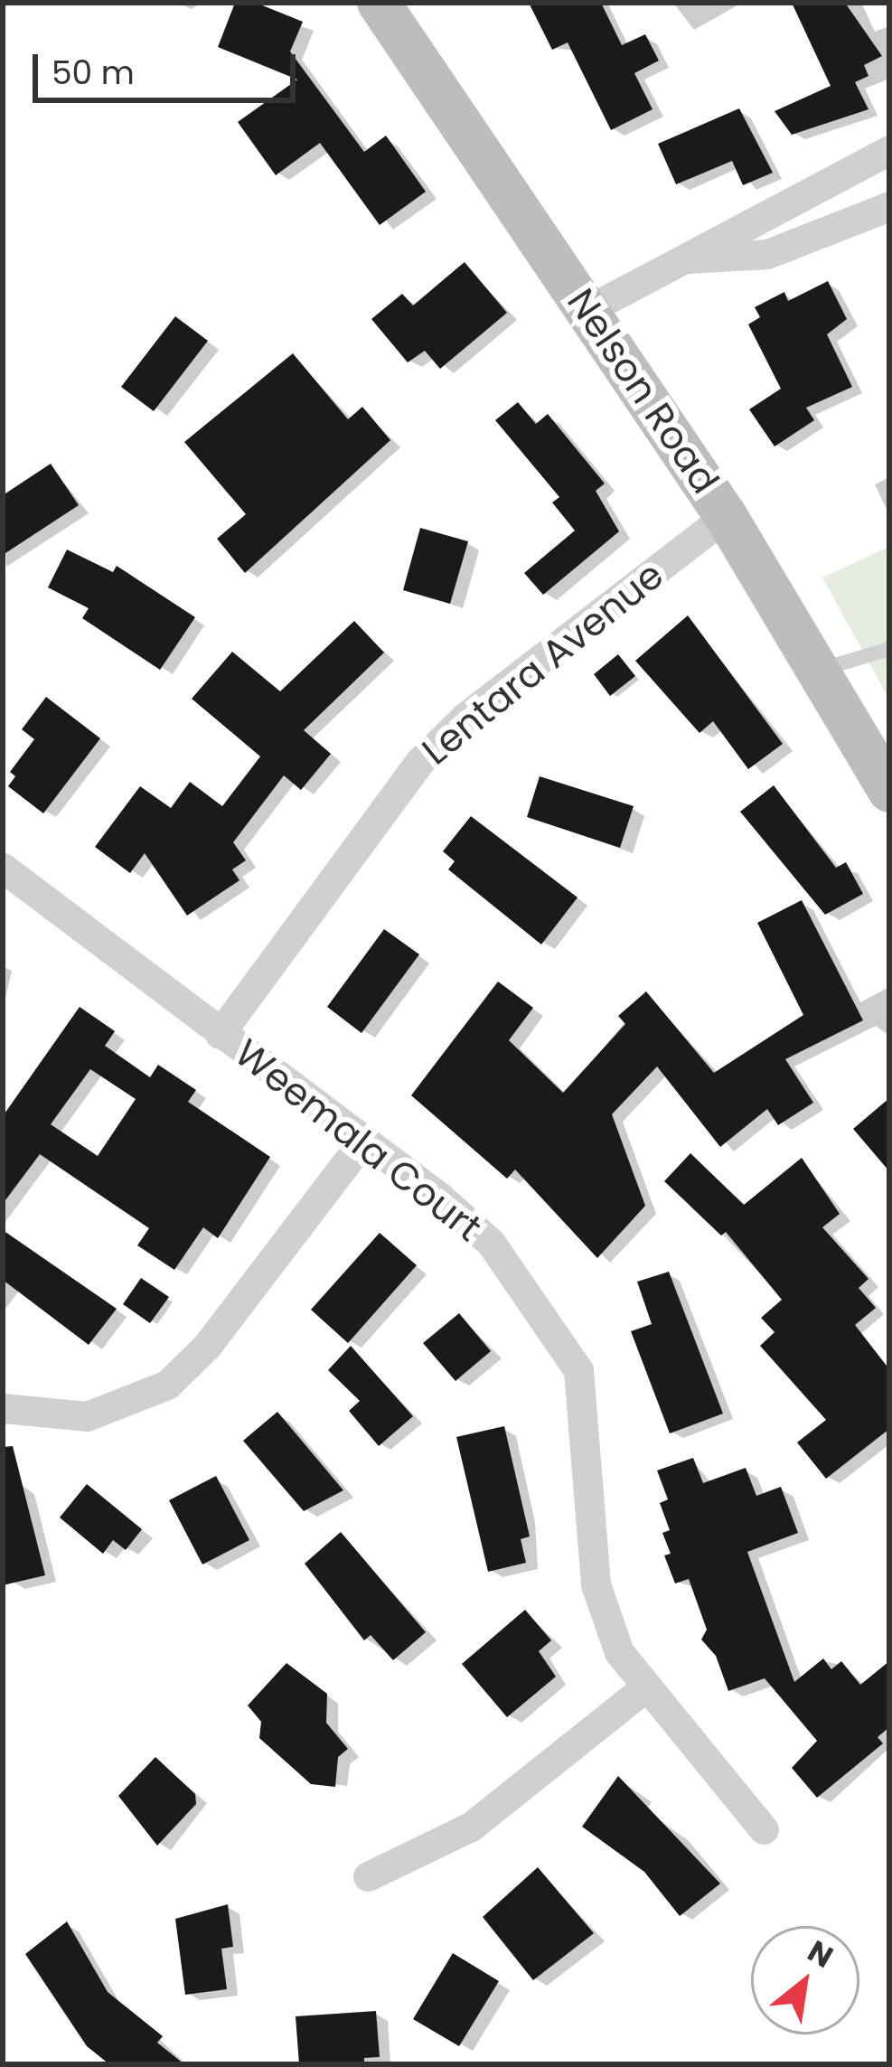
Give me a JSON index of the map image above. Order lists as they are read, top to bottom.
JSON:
{
  "streets": {
    "main road": ["Nelson Road"],
    "street": ["Lentara Avenue", "Weemala Court"]
  },
  "crossings": [
    ["Nelson Road", "Lentara Avenue"],
    ["Lentara Avenue", "Weemala Court"]
  ],
  "scale_bar": "50 m",
  "north": "top right"
}
